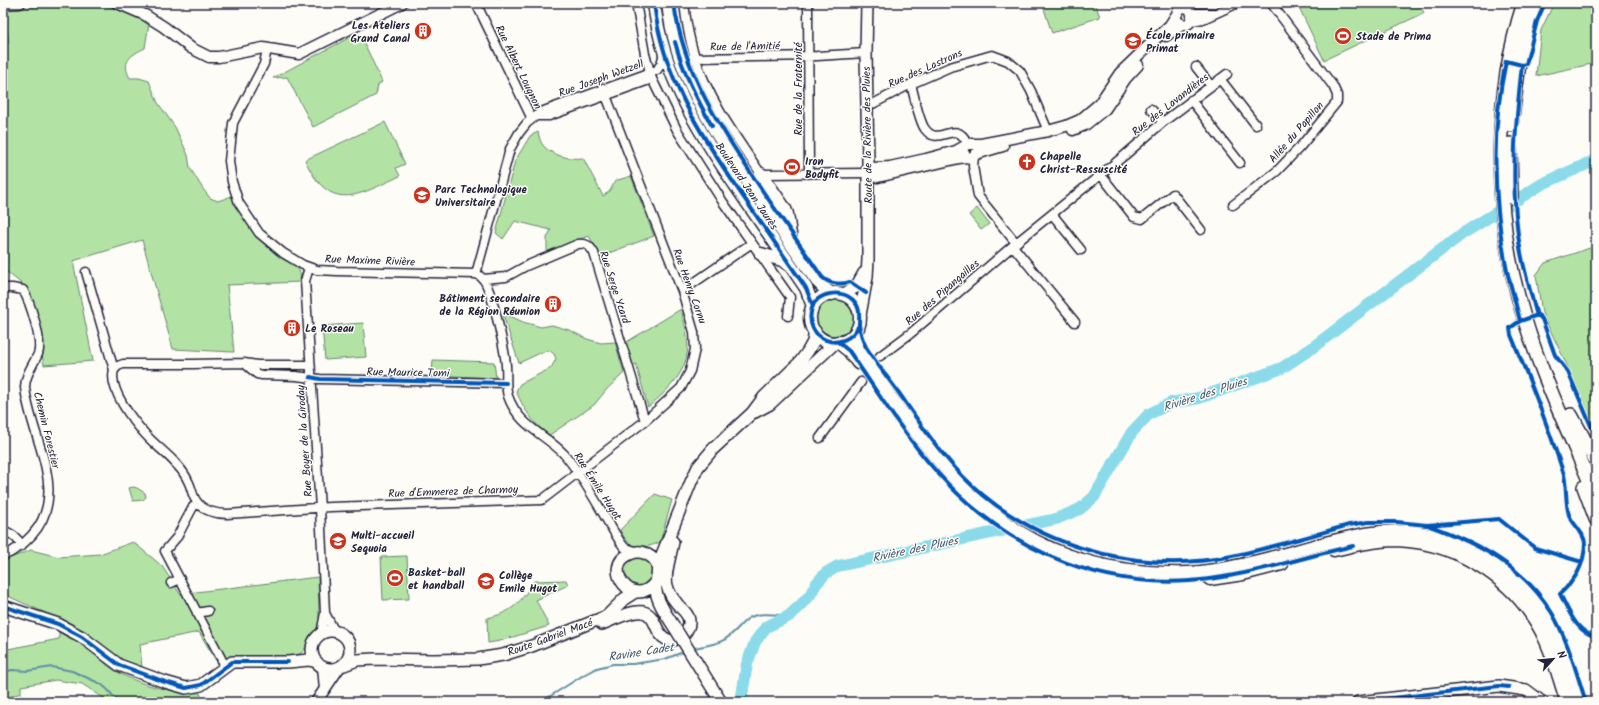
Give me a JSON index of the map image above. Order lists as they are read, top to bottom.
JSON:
{
  "streets": {
    "main road": ["Route de la Rivière des Pluies", "Boulevard Jean Jaurès", "Route Gabriel Macé"],
    "street": [
      "Rue de l'Amitié",
      "Rue Albert Lougnon",
      "Rue des Lastrons",
      "Rue Joseph Wetzell",
      "Rue de la Fraternité",
      "Rue des Lavandières",
      "Allée du Papillon",
      "Rue Maxime Rivière",
      "Rue Henry Cornu",
      "Rue Serge Ycard",
      "Rue des Pipangailles",
      "Rue Maurice Tomi",
      "Chemin Forestier",
      "Rue Boyer de la Giroday",
      "Rue Émile Hugot",
      "Rue d'Emmerez de Charmoy"
    ]
  },
  "crossings": [
    ["Rue de l'Amitié", "Rue de la Fraternité"],
    ["Rue de l'Amitié", "Route de la Rivière des Pluies"],
    ["Rue de l'Amitié", "Boulevard Jean Jaurès"],
    ["Rue Albert Lougnon", "Rue Joseph Wetzell"],
    ["Rue des Lastrons", "Route de la Rivière des Pluies"],
    ["Rue Joseph Wetzell", "Boulevard Jean Jaurès"],
    ["Rue Joseph Wetzell", "Rue Henry Cornu"],
    ["Rue des Lavandières", "Rue des Pipangailles"],
    ["Rue Maxime Rivière", "Rue Boyer de la Giroday"],
    ["Rue Henry Cornu", "Rue Serge Ycard"],
    ["Rue Henry Cornu", "Rue Émile Hugot"],
    ["Rue Henry Cornu", "Rue d'Emmerez de Charmoy"],
    ["Rue Serge Ycard", "Rue Émile Hugot"],
    ["Rue Maurice Tomi", "Rue Boyer de la Giroday"],
    ["Rue Maurice Tomi", "Rue Émile Hugot"],
    ["Rue Boyer de la Giroday", "Rue d'Emmerez de Charmoy"],
    ["Rue Boyer de la Giroday", "Route Gabriel Macé"],
    ["Rue Émile Hugot", "Rue d'Emmerez de Charmoy"],
    ["Rue Émile Hugot", "Route Gabriel Macé"]
  ],
  "water": ["Rivière des Pluies", "Ravine Cadet"],
  "places": {
    "building": ["Les Ateliers Grand Canal", "Bâtiment secondaire de la Région Réunion", "Le Roseau"],
    "sports": ["Stade de Prima", "Iron Bodyfit", "Basket-ball et handball"],
    "school or university": [
      "École primaire Primat",
      "Parc Technologique Universitaire",
      "Multi-accueil Sequoia",
      "Collège Emile Hugot"
    ],
    "church": ["Chapelle Christ-Ressuscité"]
  },
  "north": "top right"
}
